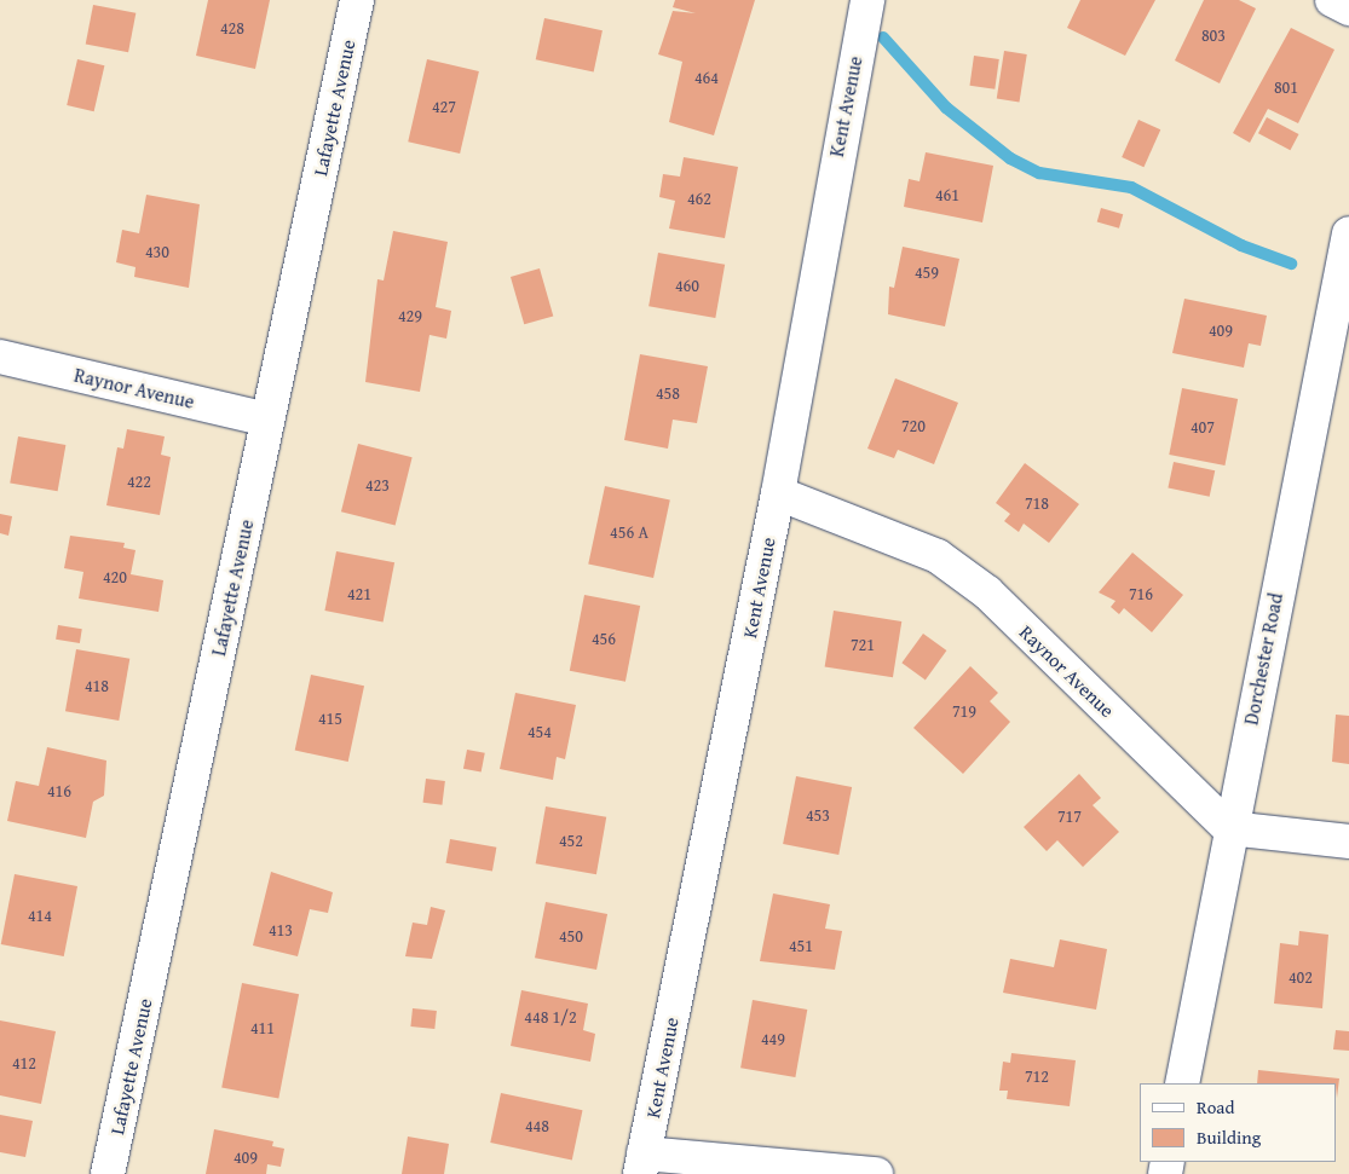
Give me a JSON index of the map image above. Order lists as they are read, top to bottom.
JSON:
{
  "streets": {
    "street": [
      "Kent Avenue",
      "Lafayette Avenue",
      "Raynor Avenue",
      "Dorchester Road"
    ]
  },
  "crossings": [
    ["Kent Avenue", "Raynor Avenue"],
    ["Lafayette Avenue", "Raynor Avenue"],
    ["Raynor Avenue", "Dorchester Road"]
  ],
  "house_numbers": [
    "428",
    "803",
    "464",
    "801",
    "427",
    "461",
    "462",
    "430",
    "459",
    "460",
    "429",
    "409",
    "458",
    "720",
    "407",
    "422",
    "423",
    "718",
    "456 A",
    "420",
    "421",
    "716",
    "456",
    "721",
    "418",
    "719",
    "415",
    "454",
    "416",
    "453",
    "717",
    "452",
    "414",
    "413",
    "450",
    "451",
    "402",
    "448 1/2",
    "411",
    "449",
    "412",
    "712",
    "448",
    "409"
  ],
  "legend": ["Road", "Building"]
}
